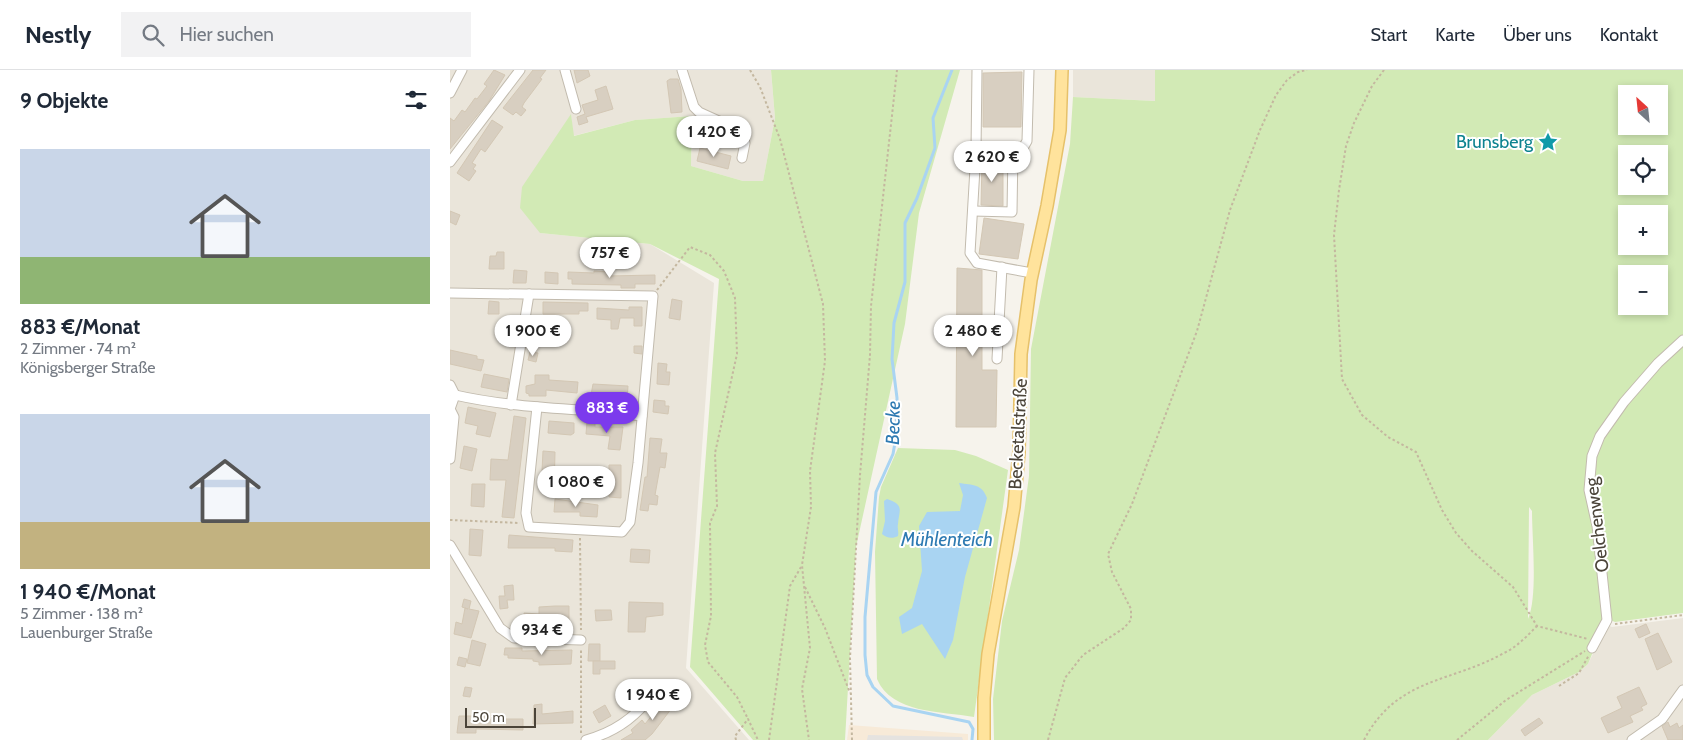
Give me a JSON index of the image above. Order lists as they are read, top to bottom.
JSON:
{
  "streets": {
    "main road": ["Becketalstraße"],
    "street": ["Oelchenweg"]
  },
  "water": ["Becke", "Mühlenteich"],
  "places": {
    "place": ["Brunsberg"]
  },
  "scale_bar": "50 m",
  "north": "top left",
  "page": {
    "header": "Nestly",
    "search": "Hier suchen",
    "nav": [
      "Start",
      "Karte",
      "Über uns",
      "Kontakt"
    ],
    "heading": "9 Objekte",
    "map_buttons": ["+", "−"],
    "price": [
      "1 420 €",
      "2 620 €",
      "757 €",
      "1 900 €",
      "2 480 €",
      "883 €",
      "1 080 €",
      "934 €",
      "1 940 €"
    ],
    "list": [
      {
        "name": "883 €/Monat",
        "note": "2 Zimmer · 74 m² · Königsberger Straße"
      },
      {
        "name": "1 940 €/Monat",
        "note": "5 Zimmer · 138 m² · Lauenburger Straße"
      }
    ],
    "scale": "50 m"
  }
}
